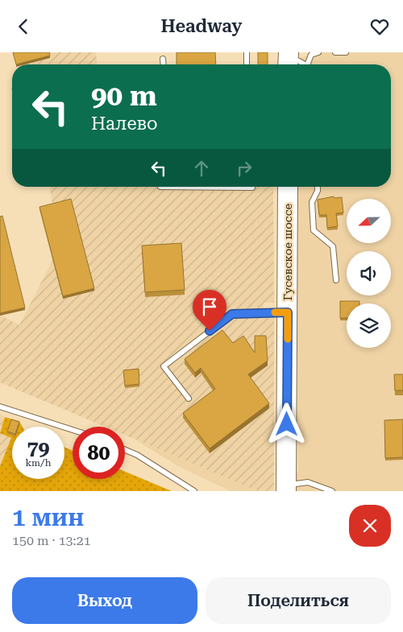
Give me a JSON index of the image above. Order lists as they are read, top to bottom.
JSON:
{
  "streets": {
    "highway": ["Гусевское шоссе"]
  },
  "north": "left",
  "page": {
    "header": "Headway",
    "turn": ["90 m", "Налево"],
    "speed": "79 km/h",
    "limit": "80",
    "heading": ["1 мин", "150 m · 13:21"],
    "buttons": ["Выход", "Поделиться"]
  }
}
